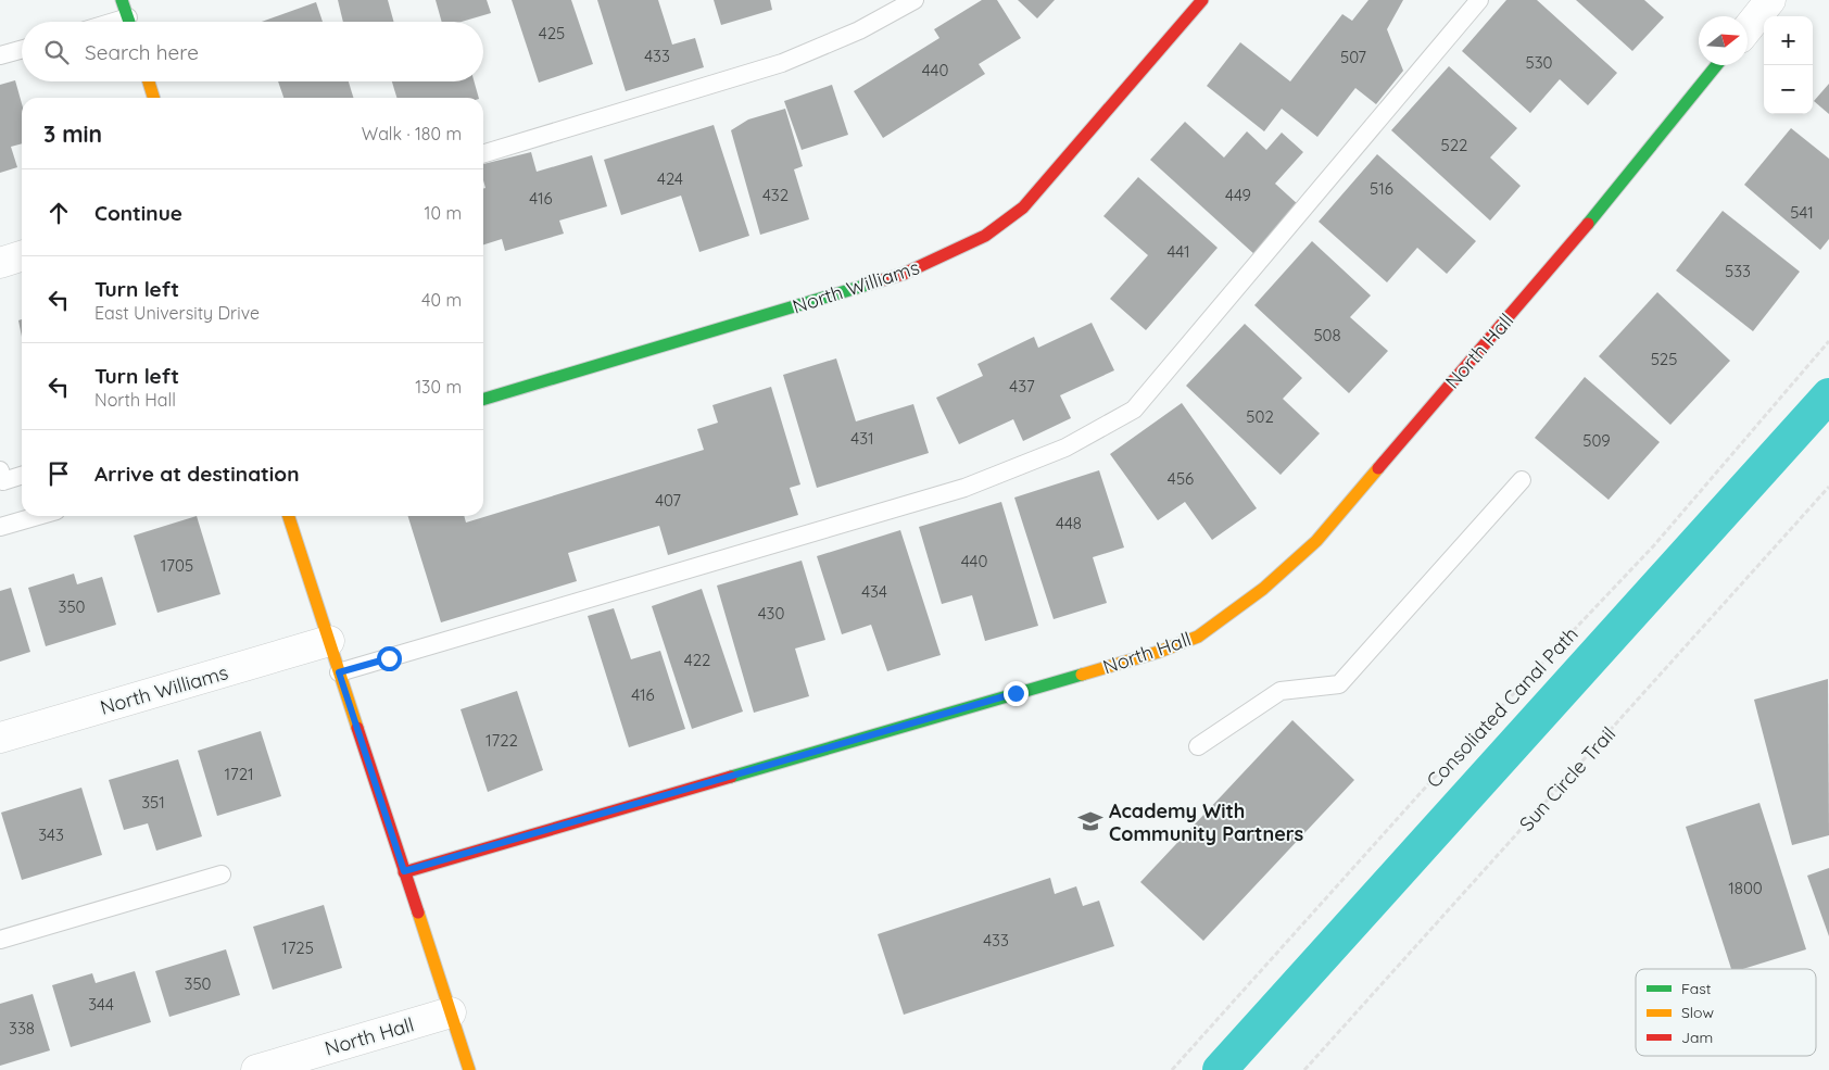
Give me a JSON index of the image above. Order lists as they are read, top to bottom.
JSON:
{
  "streets": {
    "street": ["North Williams", "North Hall"],
    "path": ["Consoliated Canal Path", "Sun Circle Trail"]
  },
  "places": {
    "school or university": ["Academy With Community Partners"]
  },
  "house_numbers": [
    "425",
    "433",
    "507",
    "530",
    "440",
    "522",
    "424",
    "516",
    "432",
    "449",
    "416",
    "541",
    "441",
    "533",
    "508",
    "525",
    "437",
    "502",
    "431",
    "509",
    "456",
    "407",
    "448",
    "440",
    "1705",
    "434",
    "350",
    "430",
    "422",
    "416",
    "1722",
    "1721",
    "351",
    "343",
    "1800",
    "433",
    "1725",
    "350",
    "344",
    "338"
  ],
  "legend": ["Fast", "Slow", "Jam"],
  "north": "right",
  "page": {
    "map_buttons": ["+", "−"],
    "search": "Search here",
    "heading": ["3 min", "Walk · 180 m"],
    "list": [
      ["Continue", "10 m"],
      ["Turn left", "East University Drive", "40 m"],
      ["Turn left", "North Hall", "130 m"],
      "Arrive at destination"
    ]
  }
}
